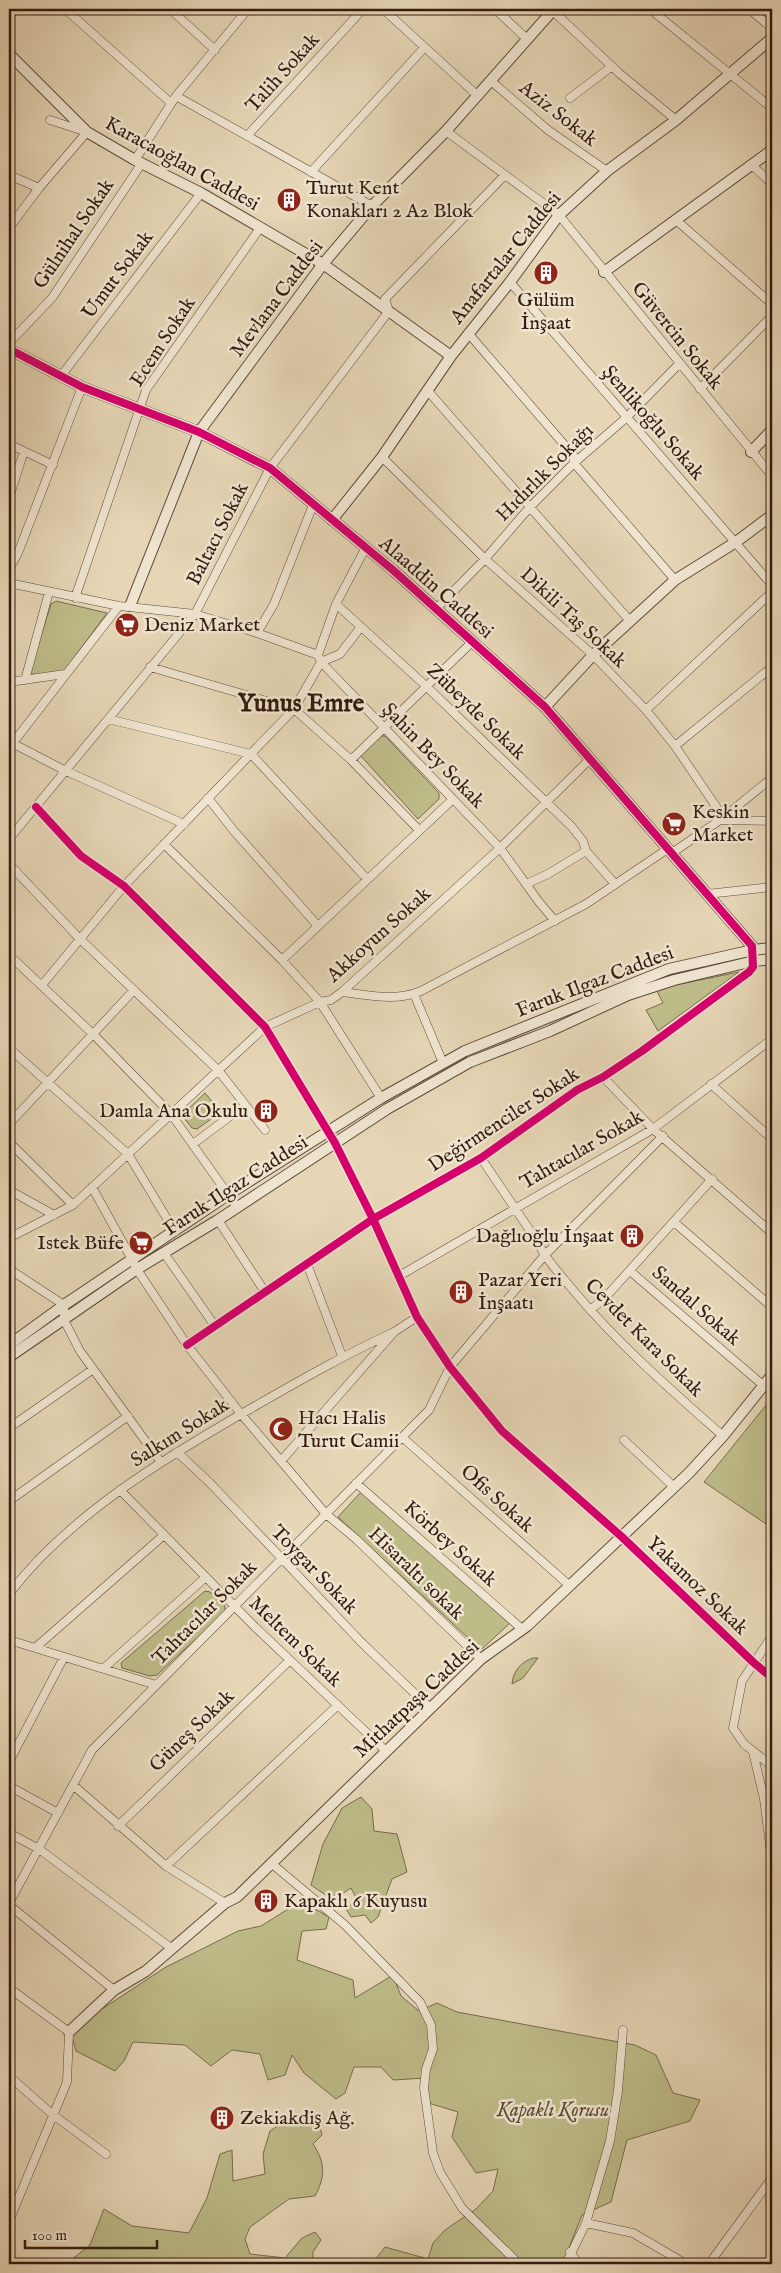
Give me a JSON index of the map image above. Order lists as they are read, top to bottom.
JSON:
{
  "streets": {
    "street": [
      "Talih Sokak",
      "Aziz Sokak",
      "Karacaoğlan Caddesi",
      "Gülnihal Sokak",
      "Anafartalar Caddesi",
      "Umut Sokak",
      "Mevlana Caddesi",
      "Güvercin Sokak",
      "Ecem Sokak",
      "Şenlikoğlu Sokak",
      "Hıdırlık Sokağı",
      "Baltacı Sokak",
      "Alaaddin Caddesi",
      "Dikili Taş Sokak",
      "Zübeyde Sokak",
      "Şahin Bey Sokak",
      "Akkoyun Sokak",
      "Faruk Ilgaz Caddesi",
      "Değirmenciler Sokak",
      "Tahtacılar Sokak",
      "Sandal Sokak",
      "Cevdet Kara Sokak",
      "Salkım Sokak",
      "Ofis Sokak",
      "Körbey Sokak",
      "Toygar Sokak",
      "Hisaraltı sokak",
      "Yakamoz Sokak",
      "Meltem Sokak",
      "Mithatpaşa Caddesi",
      "Güneş Sokak"
    ]
  },
  "crossings": [
    ["Aziz Sokak", "Anafartalar Caddesi"],
    ["Aziz Sokak", "Mevlana Caddesi"],
    ["Karacaoğlan Caddesi", "Gülnihal Sokak"],
    ["Karacaoğlan Caddesi", "Anafartalar Caddesi"],
    ["Karacaoğlan Caddesi", "Umut Sokak"],
    ["Karacaoğlan Caddesi", "Mevlana Caddesi"],
    ["Karacaoğlan Caddesi", "Ecem Sokak"],
    ["Karacaoğlan Caddesi", "Baltacı Sokak"],
    ["Anafartalar Caddesi", "Güvercin Sokak"],
    ["Anafartalar Caddesi", "Şenlikoğlu Sokak"],
    ["Anafartalar Caddesi", "Alaaddin Caddesi"],
    ["Anafartalar Caddesi", "Dikili Taş Sokak"],
    ["Umut Sokak", "Alaaddin Caddesi"],
    ["Mevlana Caddesi", "Güvercin Sokak"],
    ["Mevlana Caddesi", "Alaaddin Caddesi"],
    ["Mevlana Caddesi", "Şahin Bey Sokak"],
    ["Güvercin Sokak", "Hıdırlık Sokağı"],
    ["Güvercin Sokak", "Baltacı Sokak"],
    ["Ecem Sokak", "Alaaddin Caddesi"],
    ["Ecem Sokak", "Şahin Bey Sokak"],
    ["Şenlikoğlu Sokak", "Hıdırlık Sokağı"],
    ["Hıdırlık Sokağı", "Alaaddin Caddesi"],
    ["Hıdırlık Sokağı", "Dikili Taş Sokak"],
    ["Baltacı Sokak", "Alaaddin Caddesi"],
    ["Baltacı Sokak", "Şahin Bey Sokak"],
    ["Baltacı Sokak", "Yakamoz Sokak"],
    ["Alaaddin Caddesi", "Akkoyun Sokak"],
    ["Alaaddin Caddesi", "Faruk Ilgaz Caddesi"],
    ["Zübeyde Sokak", "Akkoyun Sokak"],
    ["Şahin Bey Sokak", "Akkoyun Sokak"],
    ["Akkoyun Sokak", "Hisaraltı sokak"],
    ["Akkoyun Sokak", "Yakamoz Sokak"],
    ["Faruk Ilgaz Caddesi", "Değirmenciler Sokak"],
    ["Faruk Ilgaz Caddesi", "Hisaraltı sokak"],
    ["Faruk Ilgaz Caddesi", "Yakamoz Sokak"],
    ["Değirmenciler Sokak", "Cevdet Kara Sokak"],
    ["Değirmenciler Sokak", "Hisaraltı sokak"],
    ["Değirmenciler Sokak", "Yakamoz Sokak"],
    ["Tahtacılar Sokak", "Cevdet Kara Sokak"],
    ["Tahtacılar Sokak", "Ofis Sokak"],
    ["Tahtacılar Sokak", "Körbey Sokak"],
    ["Tahtacılar Sokak", "Toygar Sokak"],
    ["Tahtacılar Sokak", "Hisaraltı sokak"],
    ["Tahtacılar Sokak", "Yakamoz Sokak"],
    ["Tahtacılar Sokak", "Meltem Sokak"],
    ["Sandal Sokak", "Mithatpaşa Caddesi"],
    ["Cevdet Kara Sokak", "Mithatpaşa Caddesi"],
    ["Salkım Sokak", "Toygar Sokak"],
    ["Salkım Sokak", "Hisaraltı sokak"],
    ["Salkım Sokak", "Meltem Sokak"],
    ["Ofis Sokak", "Mithatpaşa Caddesi"],
    ["Körbey Sokak", "Mithatpaşa Caddesi"],
    ["Toygar Sokak", "Mithatpaşa Caddesi"],
    ["Hisaraltı sokak", "Mithatpaşa Caddesi"],
    ["Yakamoz Sokak", "Mithatpaşa Caddesi"],
    ["Meltem Sokak", "Mithatpaşa Caddesi"],
    ["Meltem Sokak", "Güneş Sokak"]
  ],
  "districts": ["Yunus Emre"],
  "parks": ["Kapaklı Korusu"],
  "places": {
    "building": [
      "Turut Kent Konakları 2 A2 Blok",
      "Gülüm İnşaat",
      "Damla Ana Okulu",
      "Dağlıoğlu İnşaat",
      "Pazar Yeri İnşaatı",
      "Kapaklı 6 Kuyusu",
      "Zekiakdiş Ağ."
    ],
    "supermarket": ["Deniz Market", "Keskin Market", "Istek Büfe"],
    "mosque": ["Hacı Halis Turut Camii"]
  },
  "scale_bar": "100 m"
}
